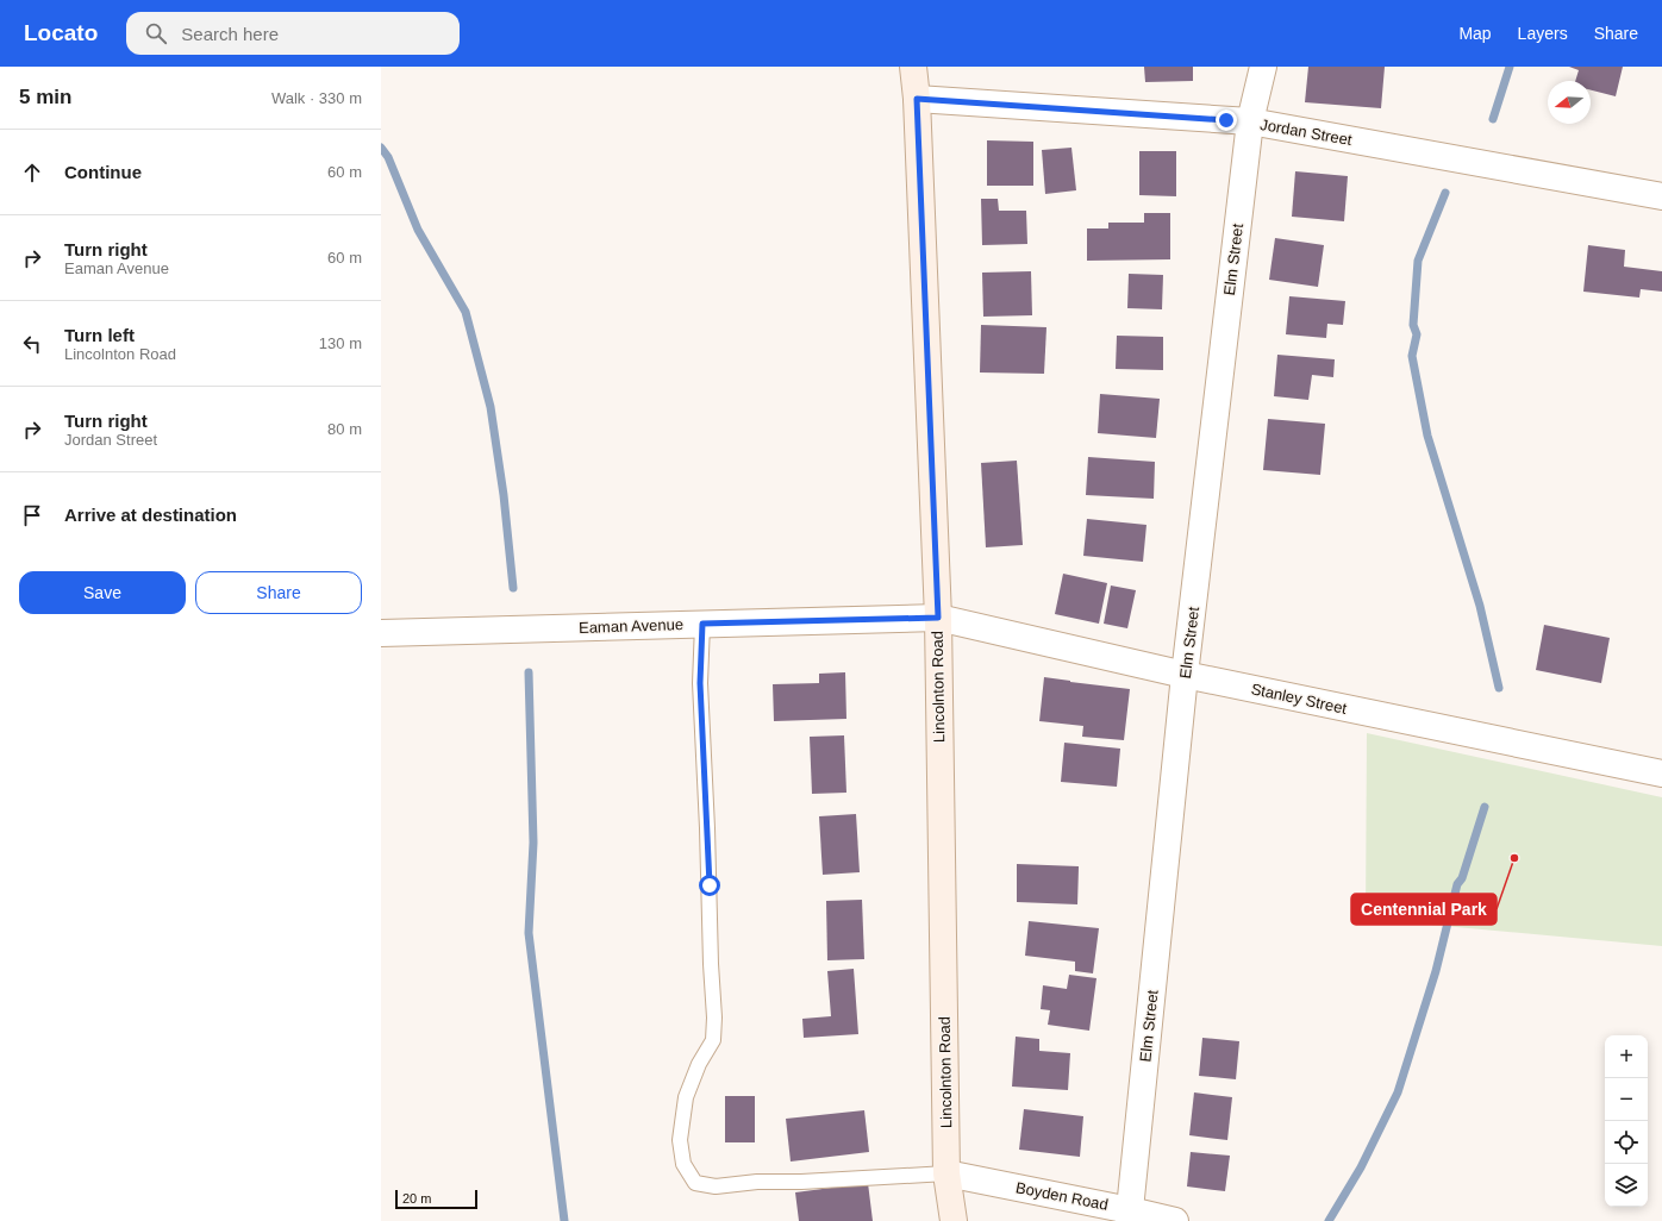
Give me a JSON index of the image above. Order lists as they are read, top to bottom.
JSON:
{
  "streets": {
    "street": [
      "Jordan Street",
      "Elm Street",
      "Eaman Avenue",
      "Lincolnton Road",
      "Stanley Street",
      "Boyden Road"
    ]
  },
  "crossings": [
    ["Jordan Street", "Elm Street"],
    ["Jordan Street", "Lincolnton Road"],
    ["Elm Street", "Stanley Street"],
    ["Elm Street", "Boyden Road"],
    ["Eaman Avenue", "Lincolnton Road"],
    ["Eaman Avenue", "Stanley Street"],
    ["Lincolnton Road", "Stanley Street"],
    ["Lincolnton Road", "Boyden Road"]
  ],
  "places": ["Centennial Park"],
  "scale_bar": "20 m",
  "north": "left",
  "page": {
    "header": "Locato",
    "search": "Search here",
    "nav": ["Map", "Layers", "Share"],
    "heading": ["5 min", "Walk · 330 m"],
    "list": [
      ["Continue", "60 m"],
      ["Turn right", "Eaman Avenue", "60 m"],
      ["Turn left", "Lincolnton Road", "130 m"],
      ["Turn right", "Jordan Street", "80 m"],
      "Arrive at destination"
    ],
    "buttons": ["Save", "Share"],
    "map_buttons": ["+", "−"],
    "scale": "20 m"
  }
}
